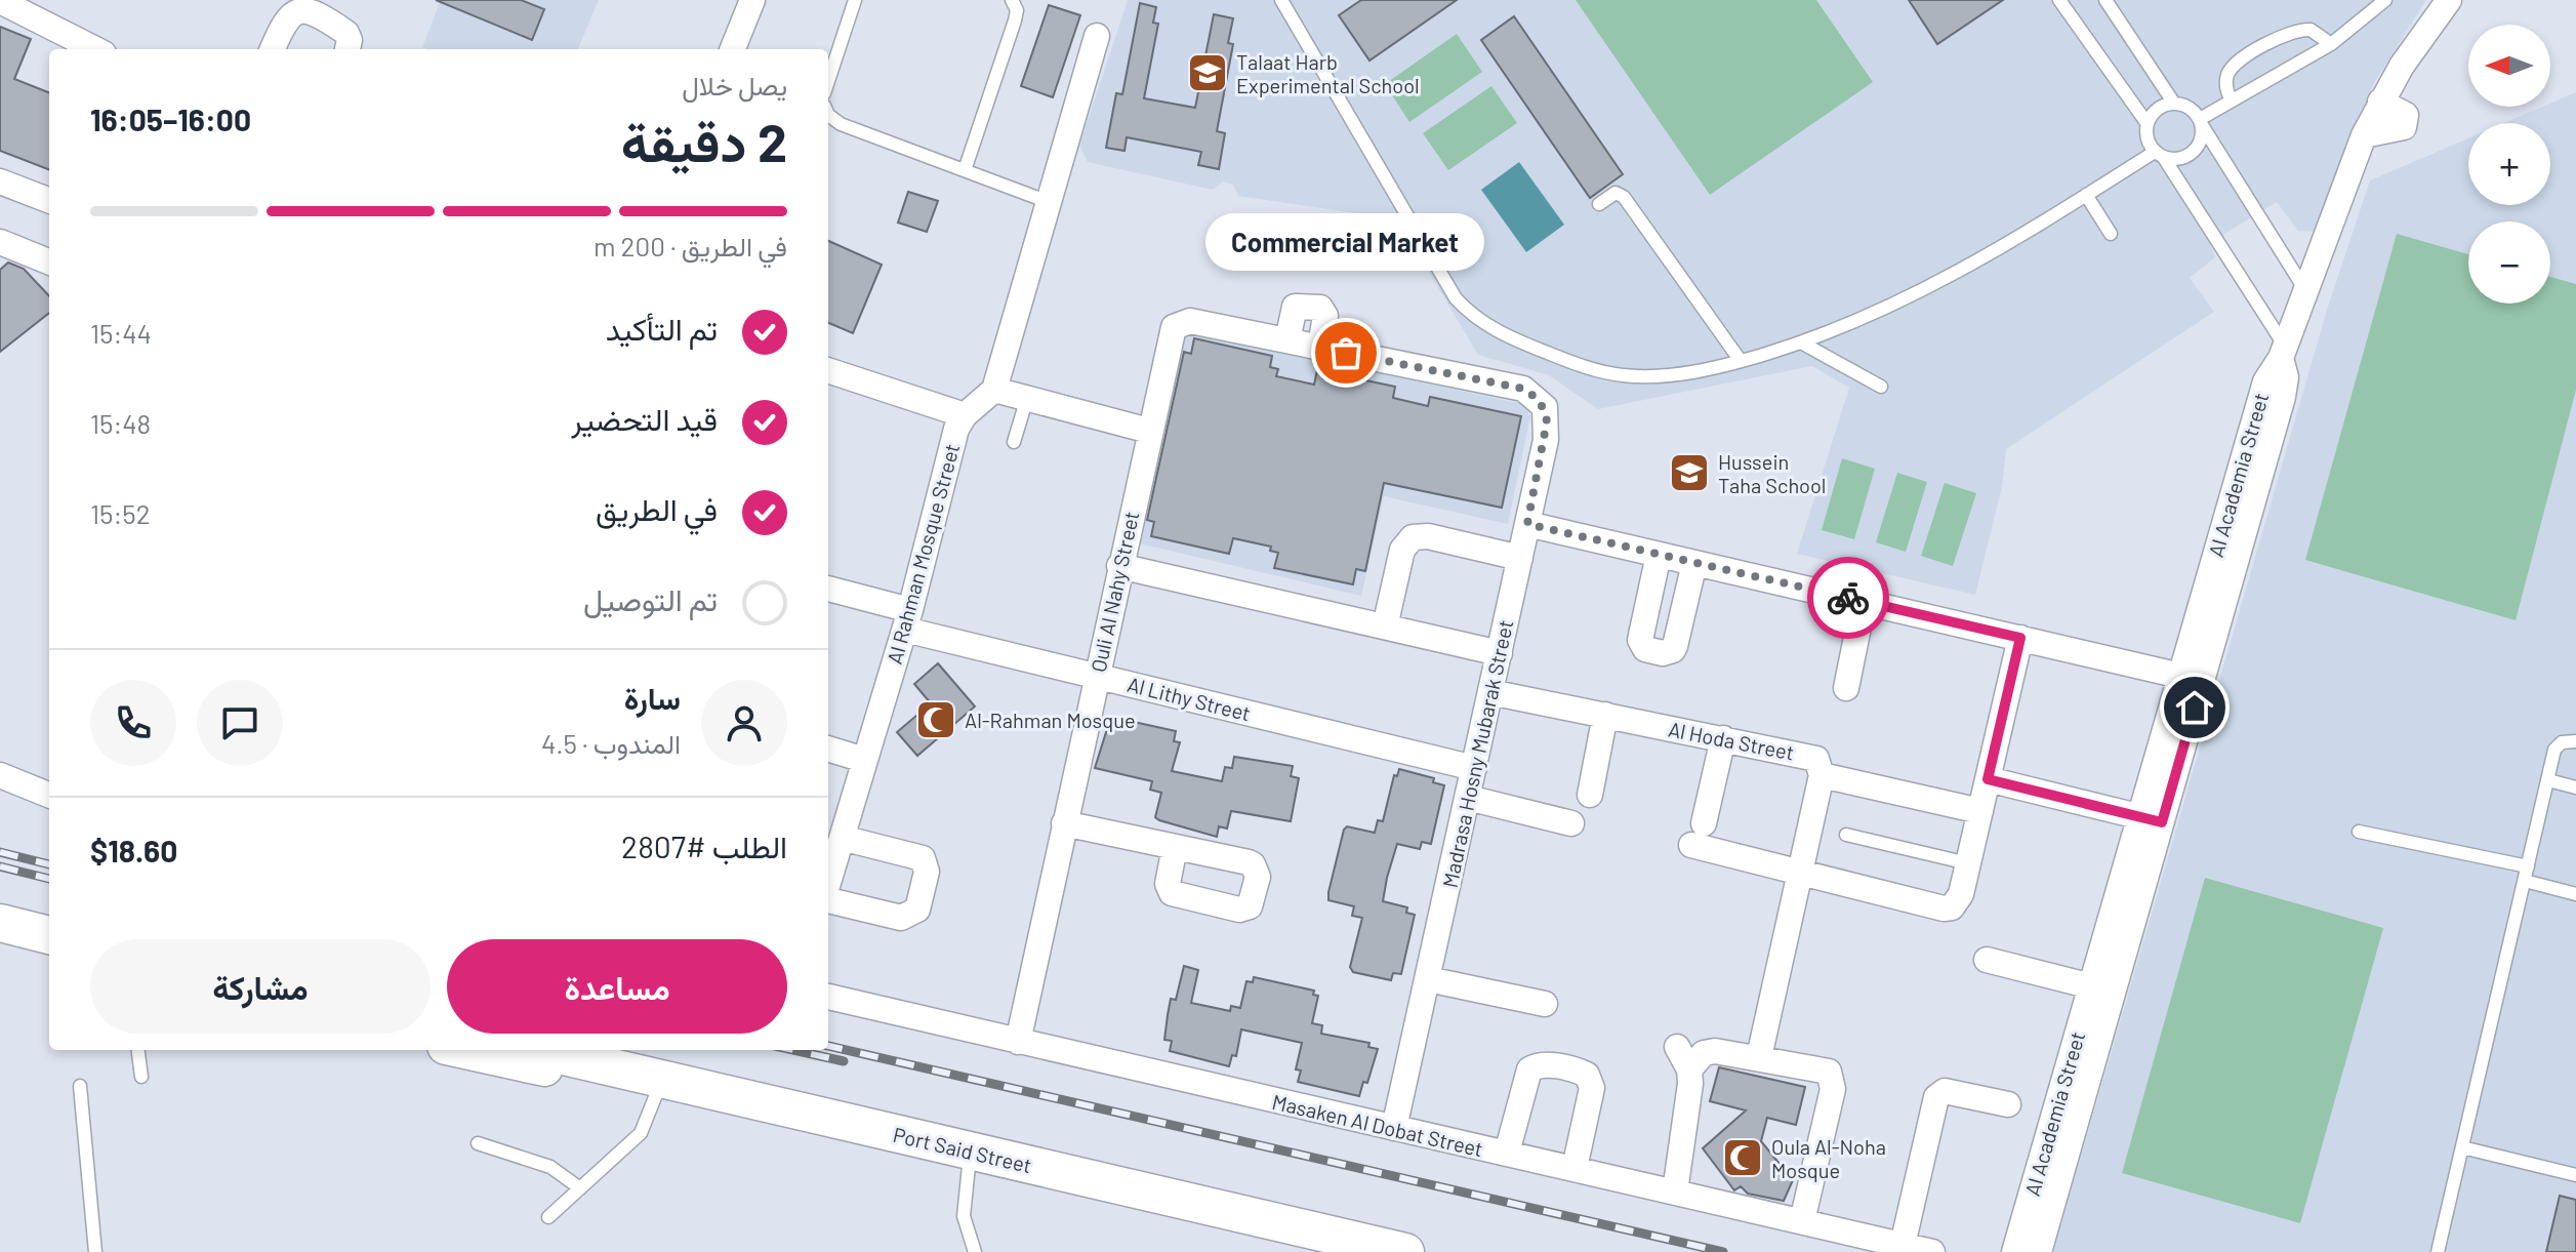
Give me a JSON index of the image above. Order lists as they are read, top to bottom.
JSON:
{
  "streets": {
    "main road": ["Port Said Street"],
    "street": [
      "Al Academia Street",
      "Al Rahman Mosque Street",
      "Ouli Al Nahy Street",
      "Al Lithy Street",
      "Al Hoda Street",
      "Madrasa Hosny Mubarak Street",
      "Masaken Al Dobat Street"
    ]
  },
  "crossings": [
    ["Al Rahman Mosque Street", "Al Lithy Street"],
    ["Ouli Al Nahy Street", "Al Lithy Street"],
    ["Ouli Al Nahy Street", "Masaken Al Dobat Street"],
    ["Al Lithy Street", "Madrasa Hosny Mubarak Street"],
    ["Al Hoda Street", "Madrasa Hosny Mubarak Street"],
    ["Madrasa Hosny Mubarak Street", "Masaken Al Dobat Street"]
  ],
  "places": {
    "school or university": ["Talaat Harb Experimental School", "Hussein Taha School"],
    "other": ["Commercial Market"],
    "mosque": ["Al-Rahman Mosque", "Oula Al-Noha Mosque"]
  },
  "north": "left",
  "page": {
    "map_buttons": ["+", "−"],
    "heading": ["2 دقيقة", "يصل خلال", "16:00–16:05"],
    "panel": [
      "سارة",
      "المندوب · 4.5",
      "الطلب #2807",
      "$18.60"
    ],
    "bar": "في الطريق · 200 m",
    "bubble": "Commercial Market",
    "list": [
      ["تم التأكيد", "15:44"],
      ["قيد التحضير", "15:48"],
      ["في الطريق", "15:52"],
      "تم التوصيل"
    ],
    "buttons": ["مساعدة", "مشاركة"]
  }
}
